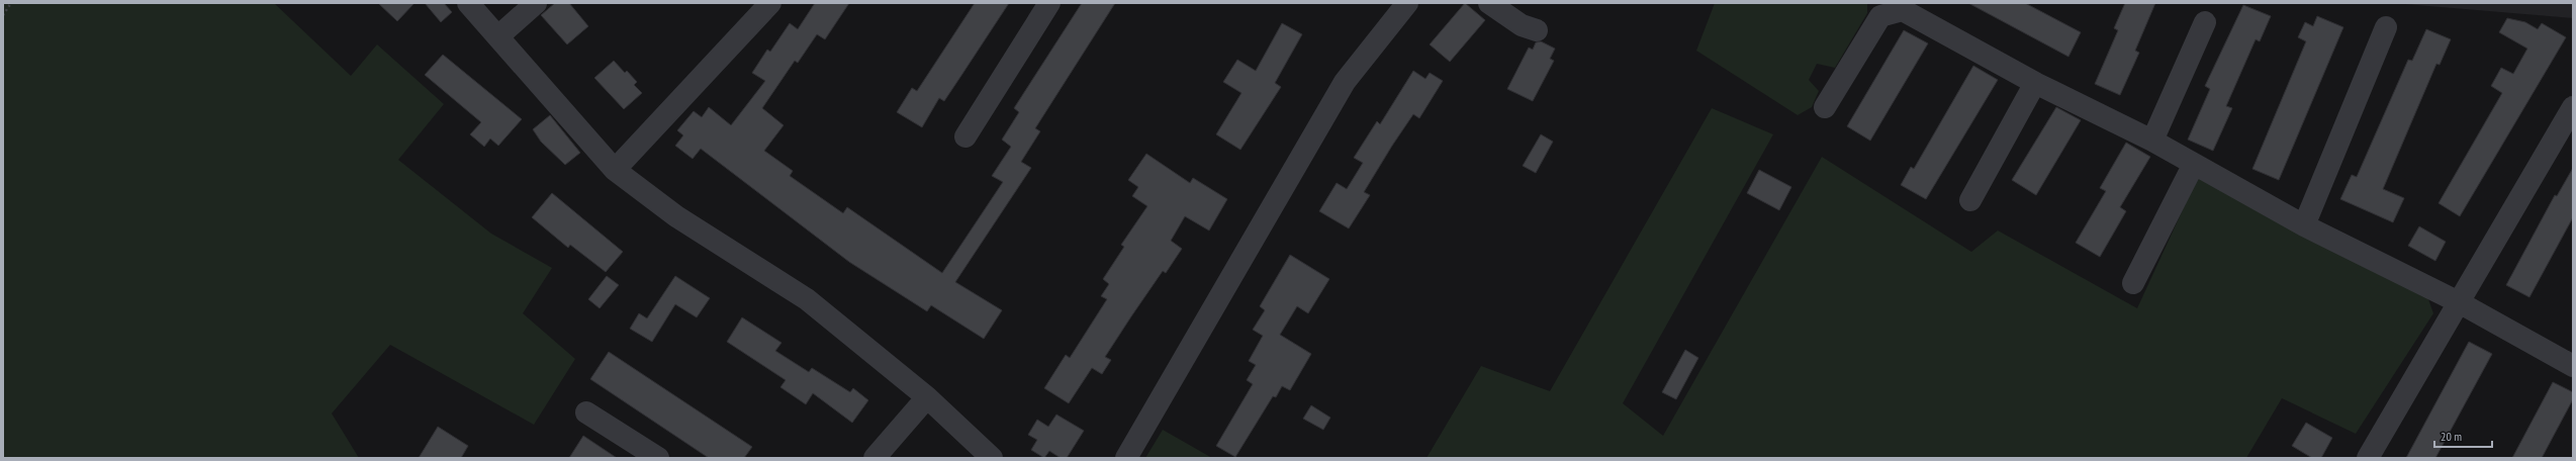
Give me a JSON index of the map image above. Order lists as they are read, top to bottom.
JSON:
{
  "scale_bar": "20 m"
}
